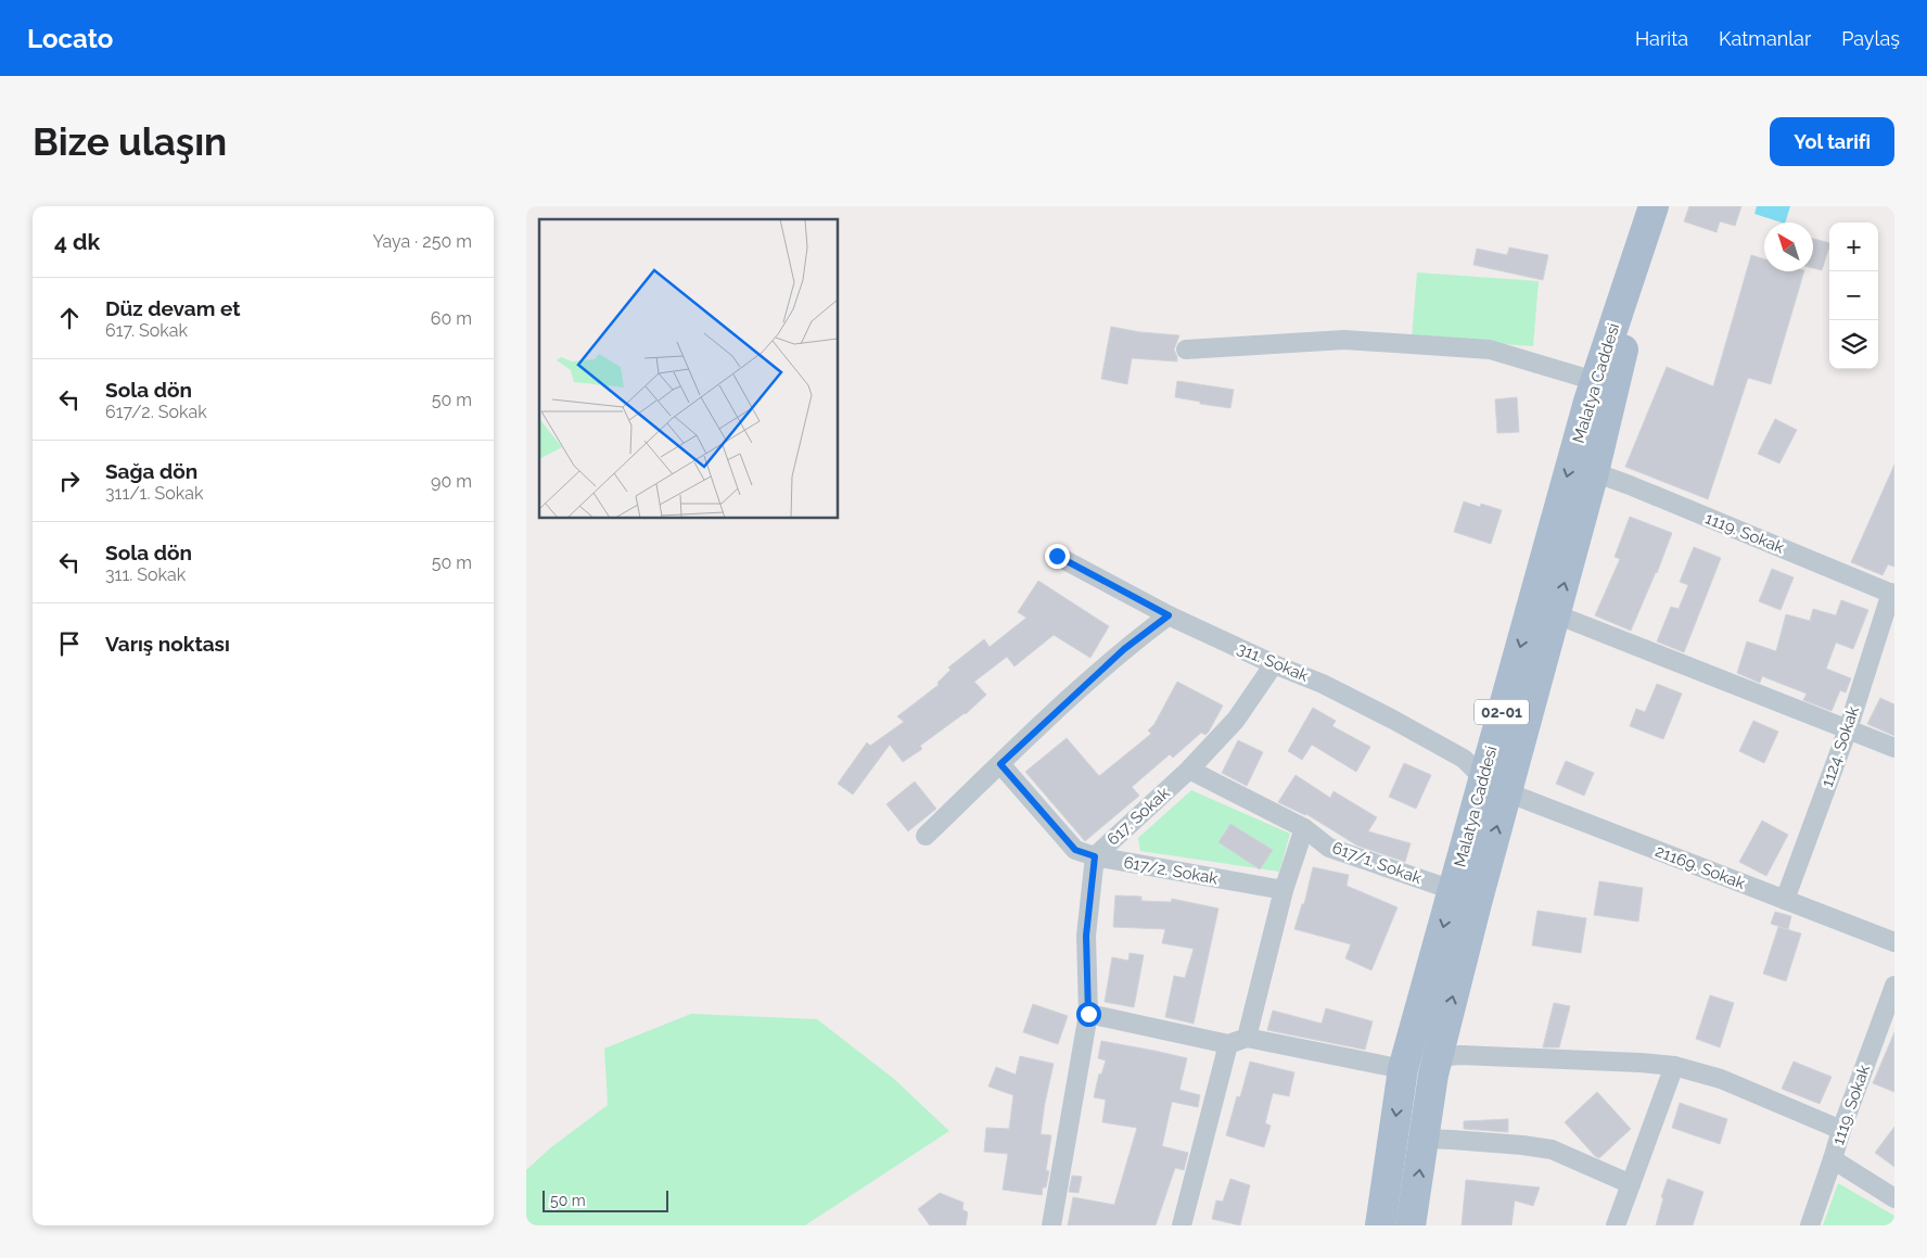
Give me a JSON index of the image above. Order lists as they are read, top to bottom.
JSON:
{
  "streets": {
    "main road": ["Malatya Caddesi", "02-01"],
    "street": [
      "1119. Sokak",
      "311. Sokak",
      "1124. Sokak",
      "617. Sokak",
      "617/1. Sokak",
      "21169. Sokak",
      "617/2. Sokak"
    ]
  },
  "crossings": [
    ["Malatya Caddesi", "1119. Sokak"],
    ["Malatya Caddesi", "311. Sokak"],
    ["Malatya Caddesi", "617/1. Sokak"],
    ["Malatya Caddesi", "21169. Sokak"],
    ["1119. Sokak", "1124. Sokak"],
    ["311. Sokak", "617. Sokak"],
    ["311. Sokak", "21169. Sokak"],
    ["1124. Sokak", "21169. Sokak"],
    ["617. Sokak", "617/1. Sokak"],
    ["617. Sokak", "617/2. Sokak"]
  ],
  "scale_bar": "50 m",
  "north": "top left",
  "page": {
    "header": "Locato",
    "nav": ["Harita", "Katmanlar", "Paylaş"],
    "buttons": "Yol tarifi",
    "title": "Bize ulaşın",
    "heading": ["4 dk", "Yaya · 250 m"],
    "map_buttons": ["+", "−"],
    "list": [
      ["Düz devam et", "617. Sokak", "60 m"],
      ["Sola dön", "617/2. Sokak", "50 m"],
      ["Sağa dön", "311/1. Sokak", "90 m"],
      ["Sola dön", "311. Sokak", "50 m"],
      "Varış noktası"
    ],
    "scale": "50 m"
  }
}
